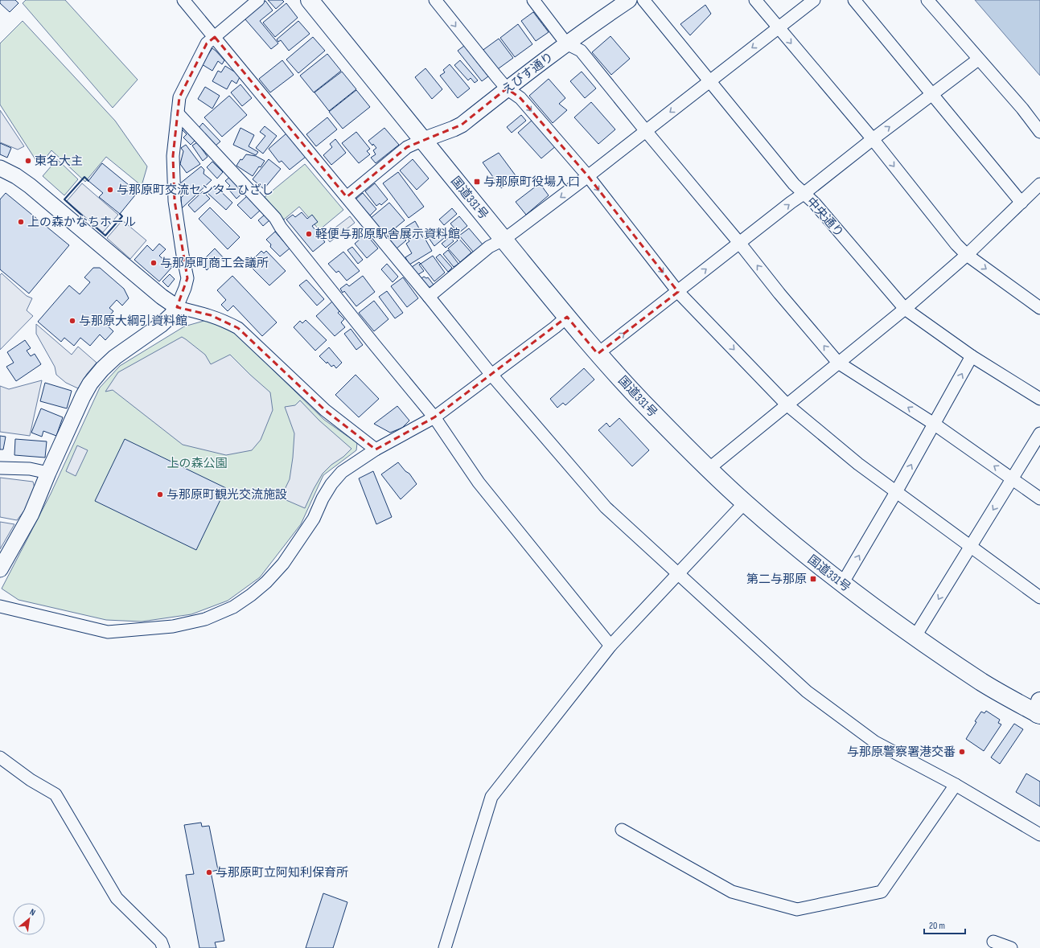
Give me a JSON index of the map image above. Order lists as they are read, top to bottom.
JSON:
{
  "streets": {
    "highway": ["国道331号"],
    "street": ["えびす通り", "中央通り"]
  },
  "crossings": [
    ["えびす通り", "国道331号"]
  ],
  "parks": ["上の森公園"],
  "places": {
    "other": [
      "東名大主",
      "与那原町交流センターひざし",
      "上の森かなちホール",
      "軽便与那原駅舎展示資料館",
      "与那原町商工会議所",
      "与那原大綱引資料館",
      "与那原町観光交流施設",
      "与那原警察署港交番",
      "与那原町立阿知利保育所"
    ],
    "transit": ["与那原町役場入口", "第二与那原"]
  },
  "scale_bar": "20 m",
  "north": "top right"
}
